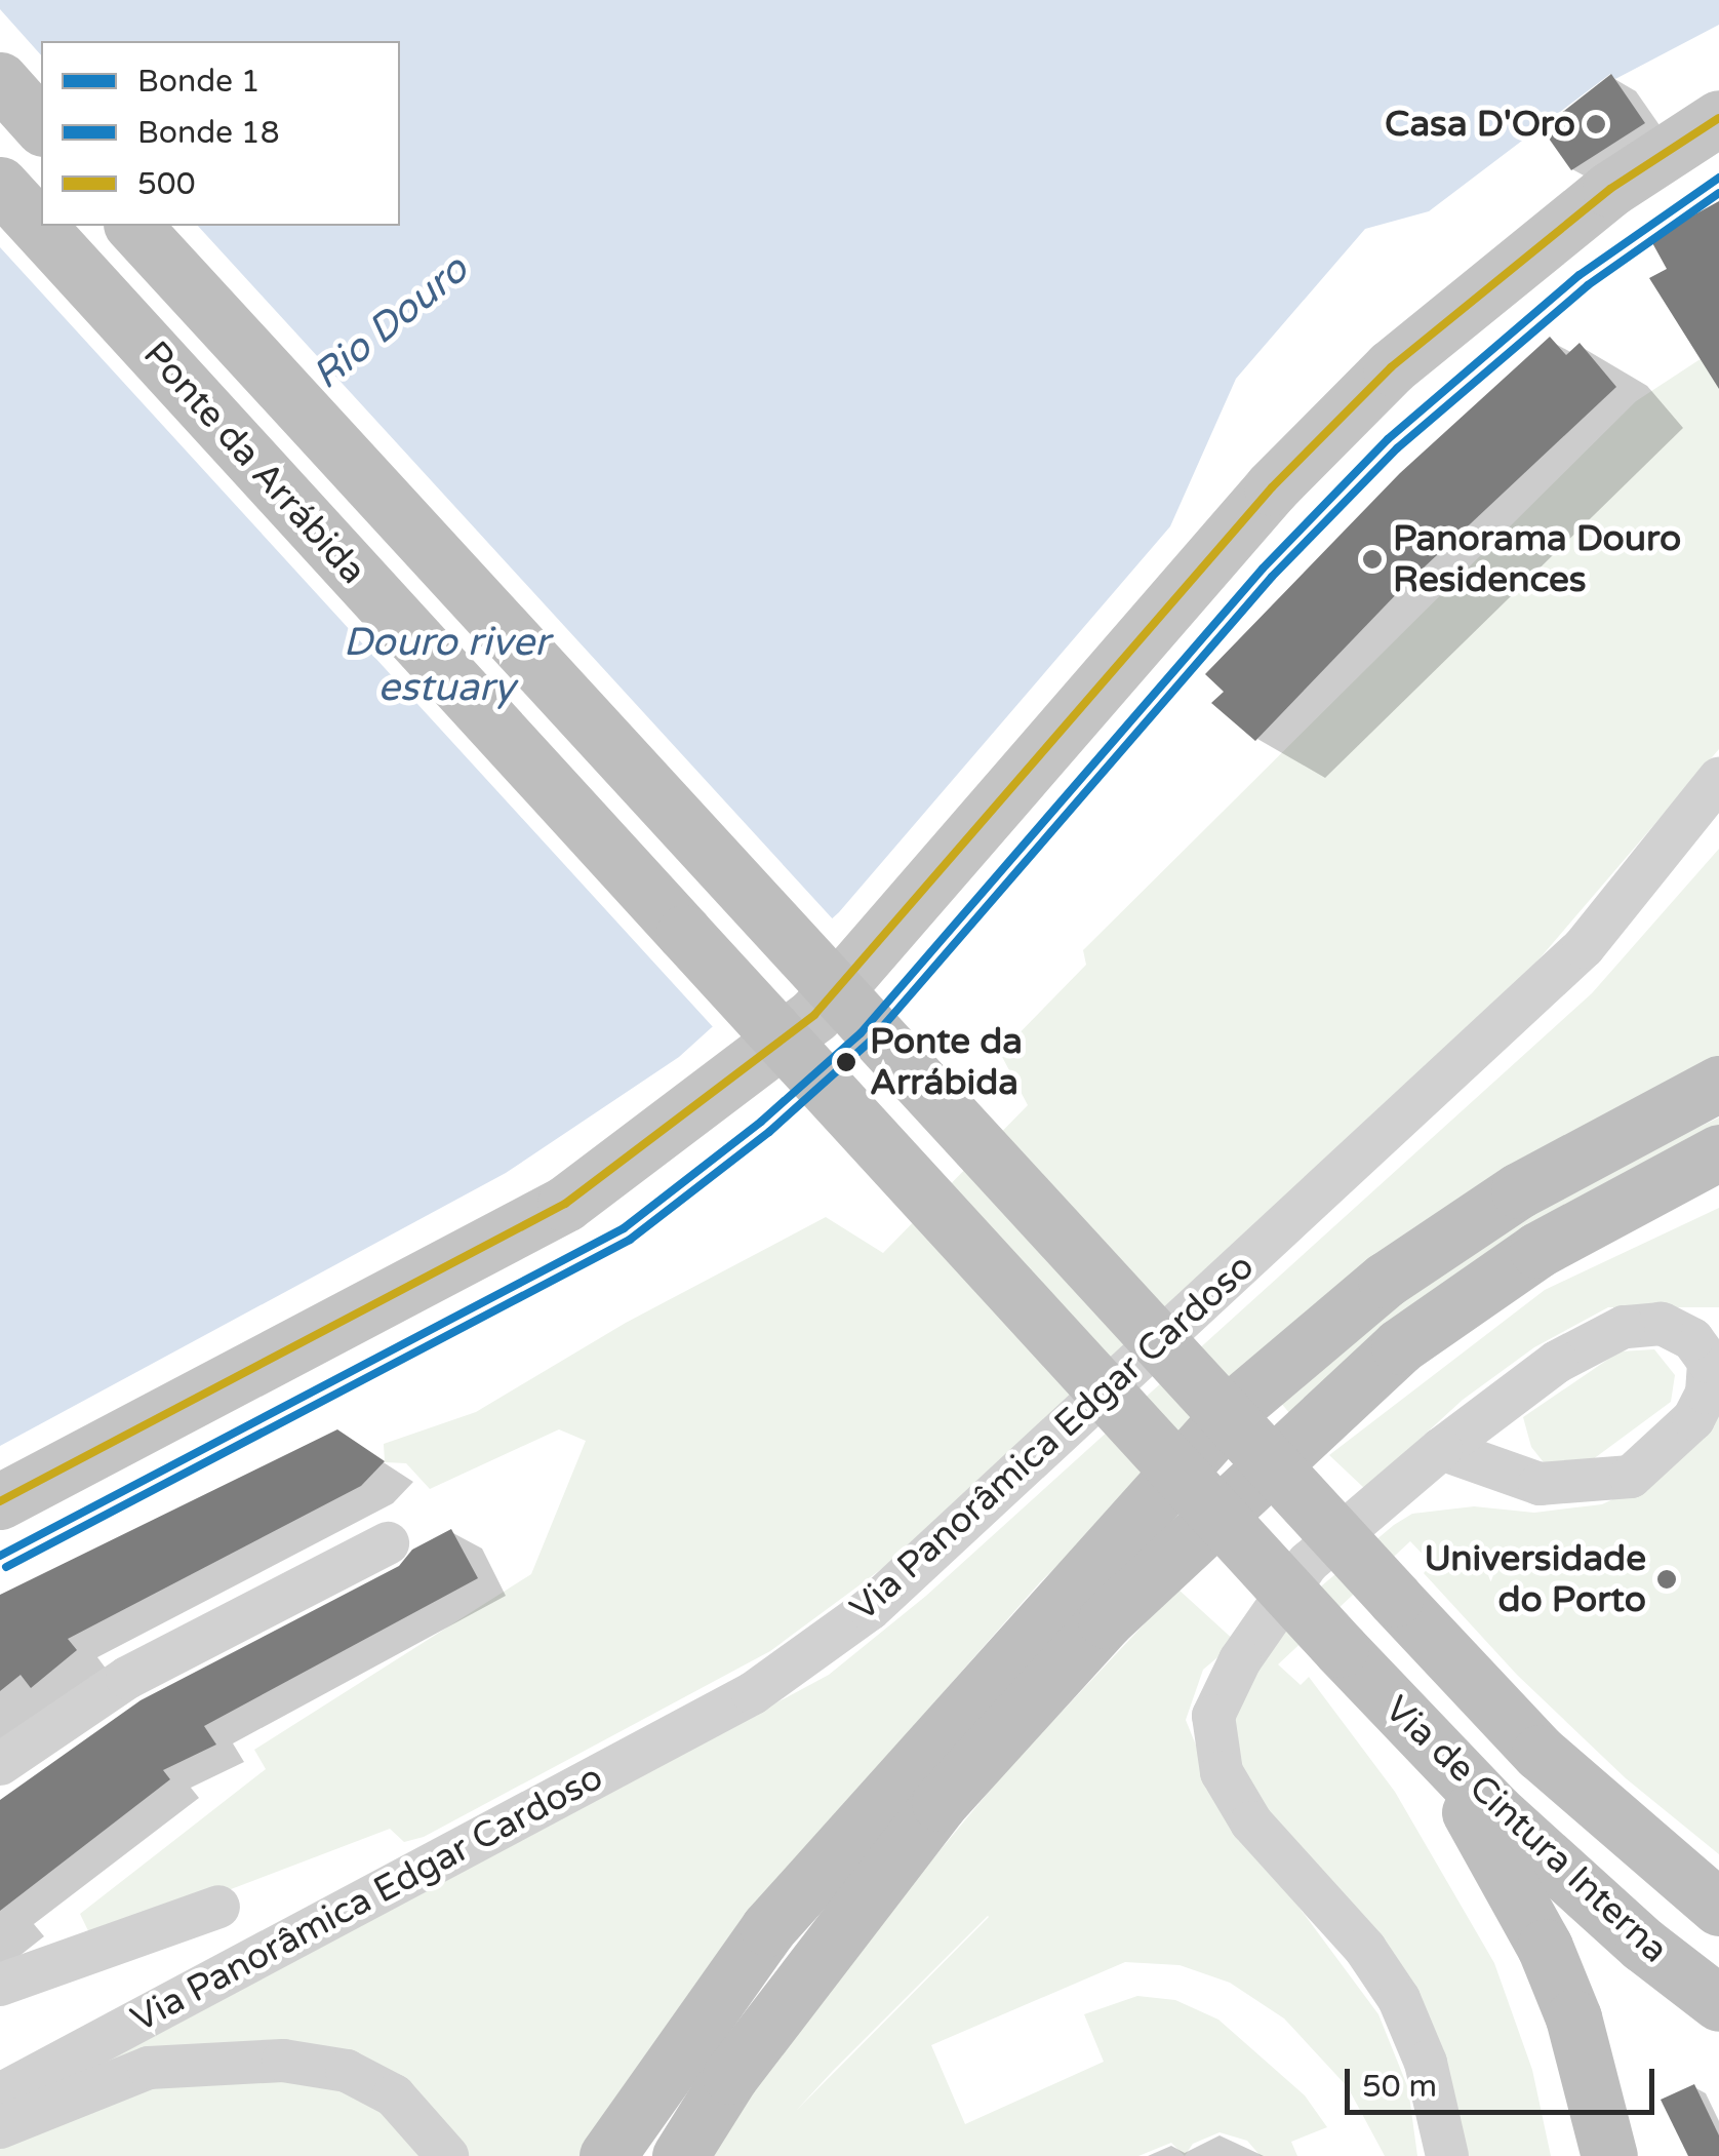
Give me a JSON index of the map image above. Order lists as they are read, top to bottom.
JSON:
{
  "streets": {
    "highway": ["Ponte da Arrábida", "Via de Cintura Interna"],
    "street": ["Via Panorâmica Edgar Cardoso"]
  },
  "crossings": [
    ["Ponte da Arrábida", "Via de Cintura Interna"]
  ],
  "water": ["Rio Douro", "Douro river estuary"],
  "places": [
    "Casa D'Oro",
    "Panorama Douro Residences",
    "Ponte da Arrábida",
    "Universidade do Porto"
  ],
  "lines": ["transit line 500", "tram line 1", "tram line 18"],
  "legend": ["Bonde 1", "Bonde 18", "500"],
  "scale_bar": "50 m"
}
